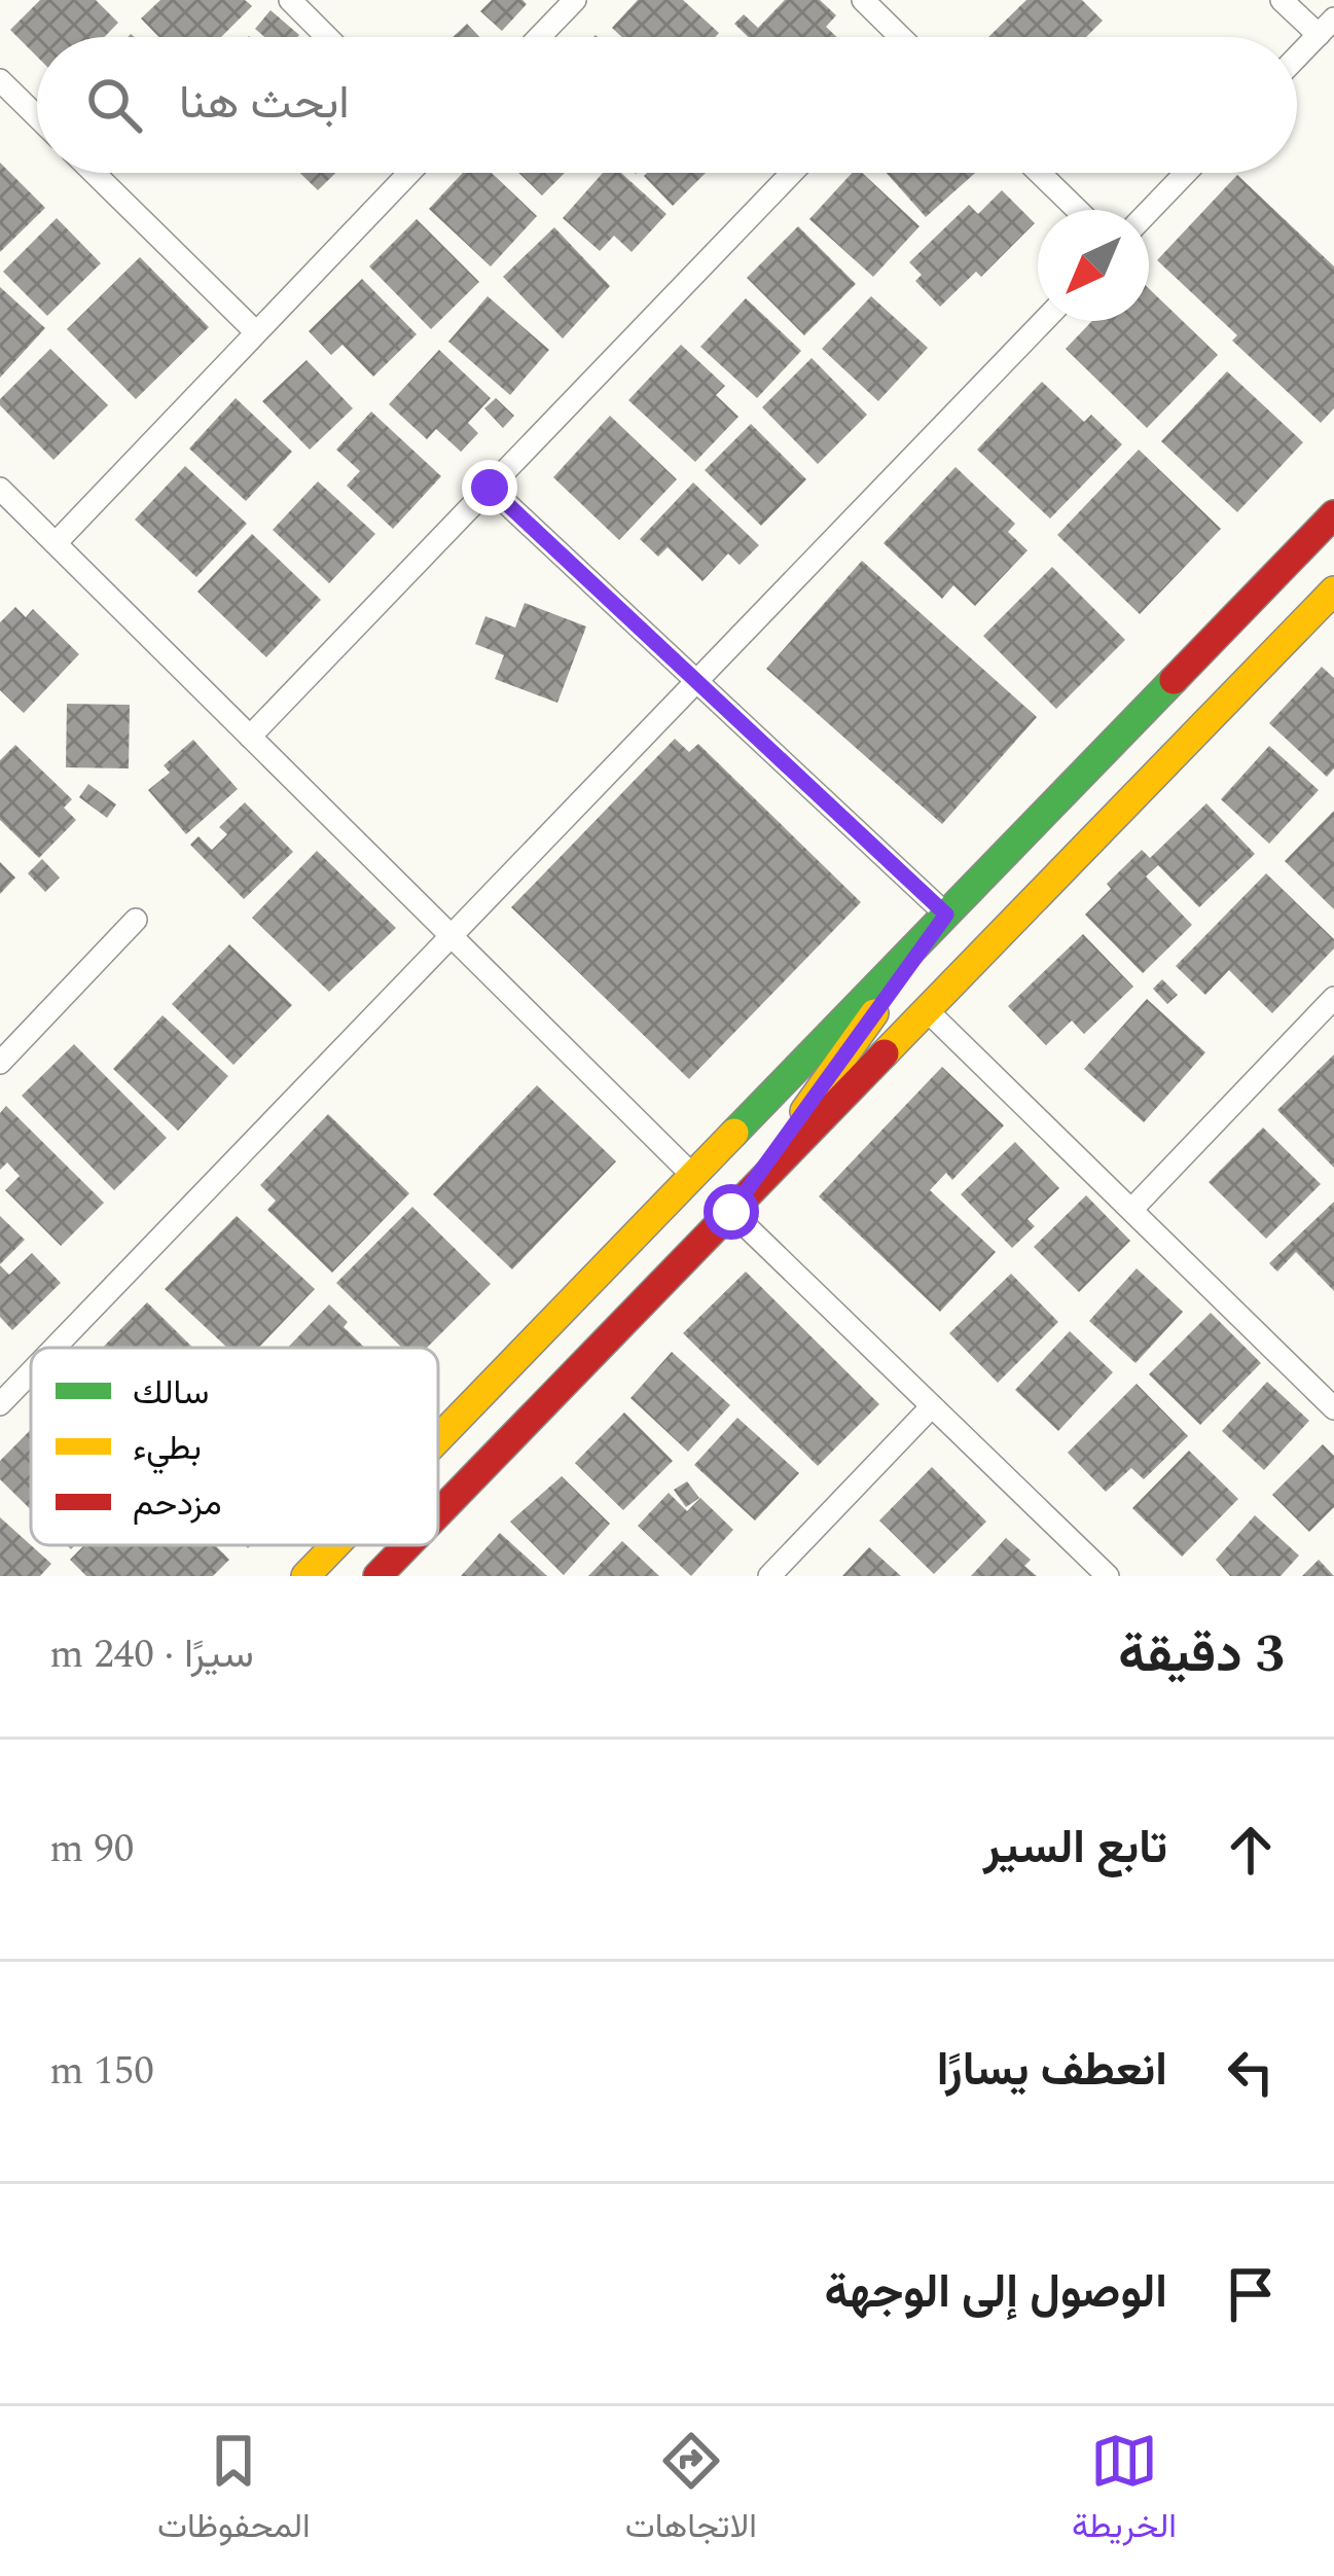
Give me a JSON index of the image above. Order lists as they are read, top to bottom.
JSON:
{
  "legend": ["سالك", "بطيء", "مزدحم"],
  "north": "bottom left",
  "page": {
    "search": "ابحث هنا",
    "heading": ["3 دقيقة", "سيرًا · 240 m"],
    "list": [
      ["تابع السير", "90 m"],
      ["انعطف يسارًا", "150 m"],
      "الوصول إلى الوجهة"
    ],
    "nav": ["الخريطة", "الاتجاهات", "المحفوظات"]
  }
}
